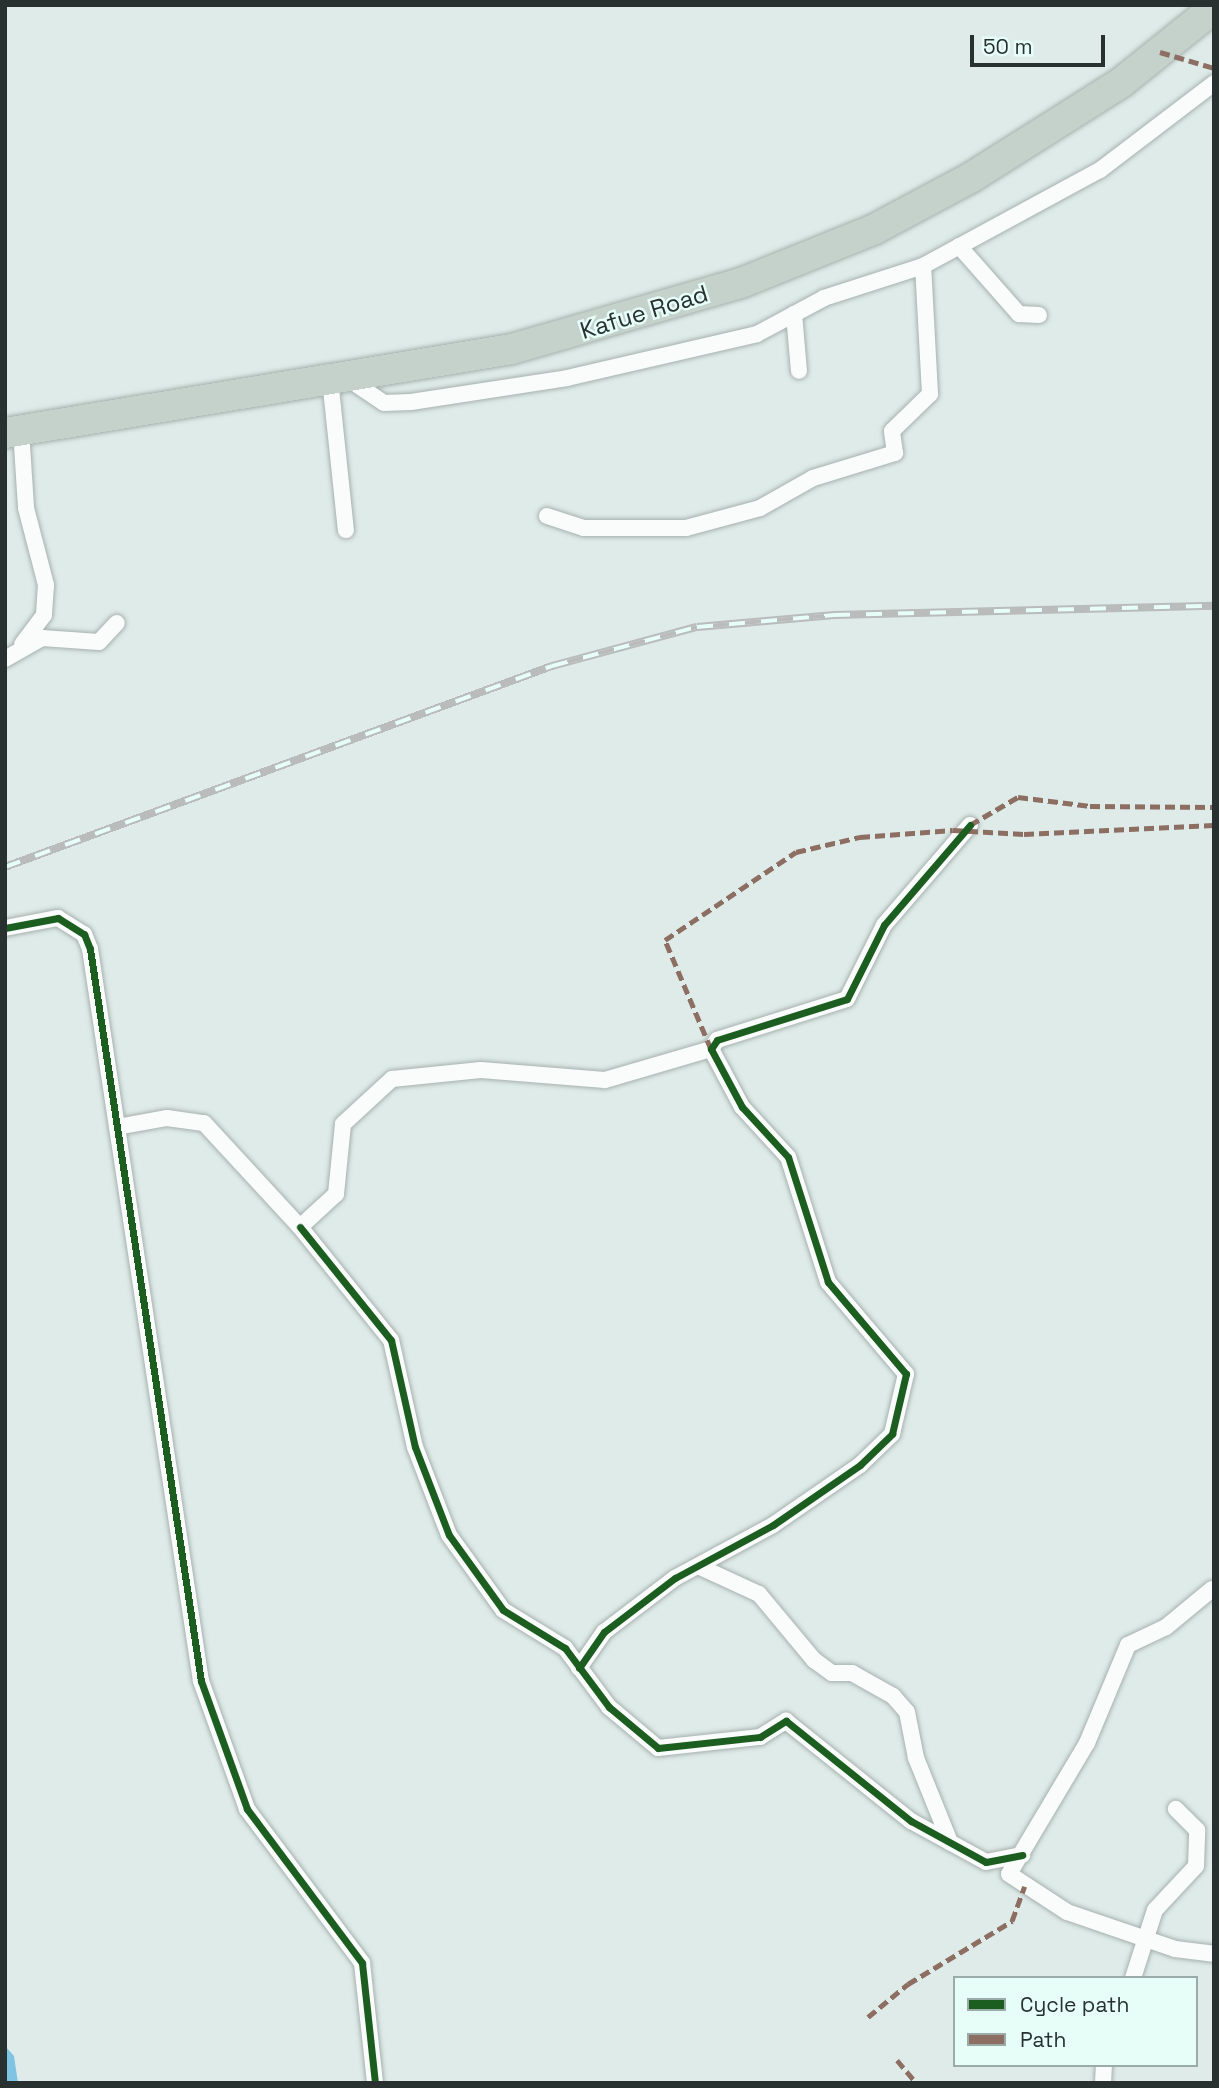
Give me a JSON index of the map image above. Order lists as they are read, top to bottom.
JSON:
{
  "streets": {
    "highway": ["Kafue Road"]
  },
  "legend": ["Cycle path", "Path"],
  "scale_bar": "50 m"
}
